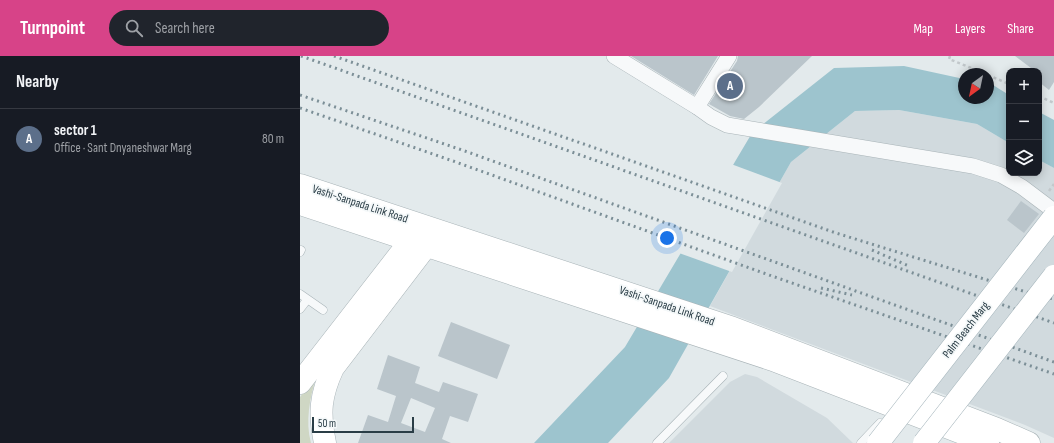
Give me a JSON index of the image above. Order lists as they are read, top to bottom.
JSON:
{
  "streets": {
    "main road": ["Vashi-Sanpada Link Road", "Palm Beach Marg"]
  },
  "scale_bar": "50 m",
  "north": "bottom left",
  "page": {
    "header": "Turnpoint",
    "search": "Search here",
    "nav": ["Map", "Layers", "Share"],
    "heading": "Nearby",
    "map_buttons": ["+", "−"],
    "pins": "A",
    "list": [
      {
        "mark": "A",
        "name": "sector 1",
        "note": "Office · Sant Dnyaneshwar Marg",
        "value": "80 m"
      }
    ],
    "scale": "50 m"
  }
}
